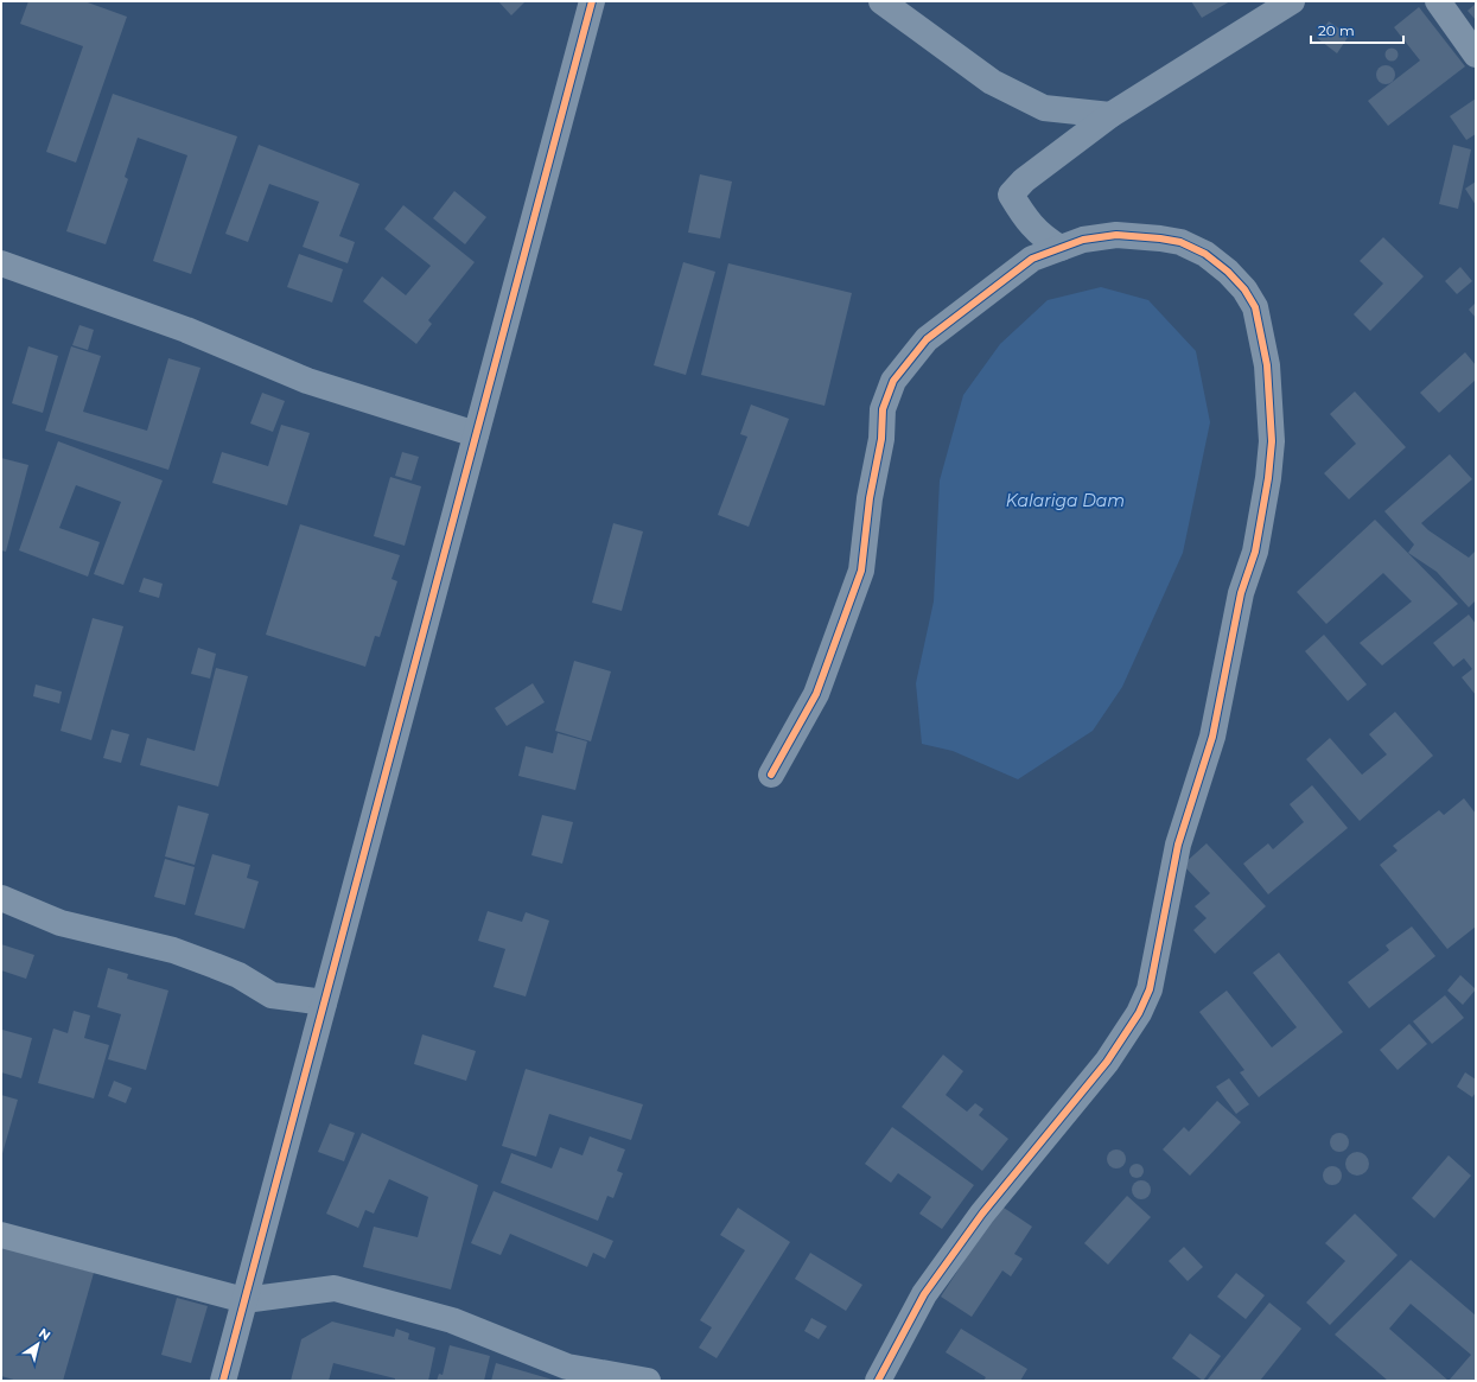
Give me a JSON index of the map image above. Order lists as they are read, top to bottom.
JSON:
{
  "water": ["Kalariga Dam"],
  "scale_bar": "20 m",
  "north": "top right"
}
